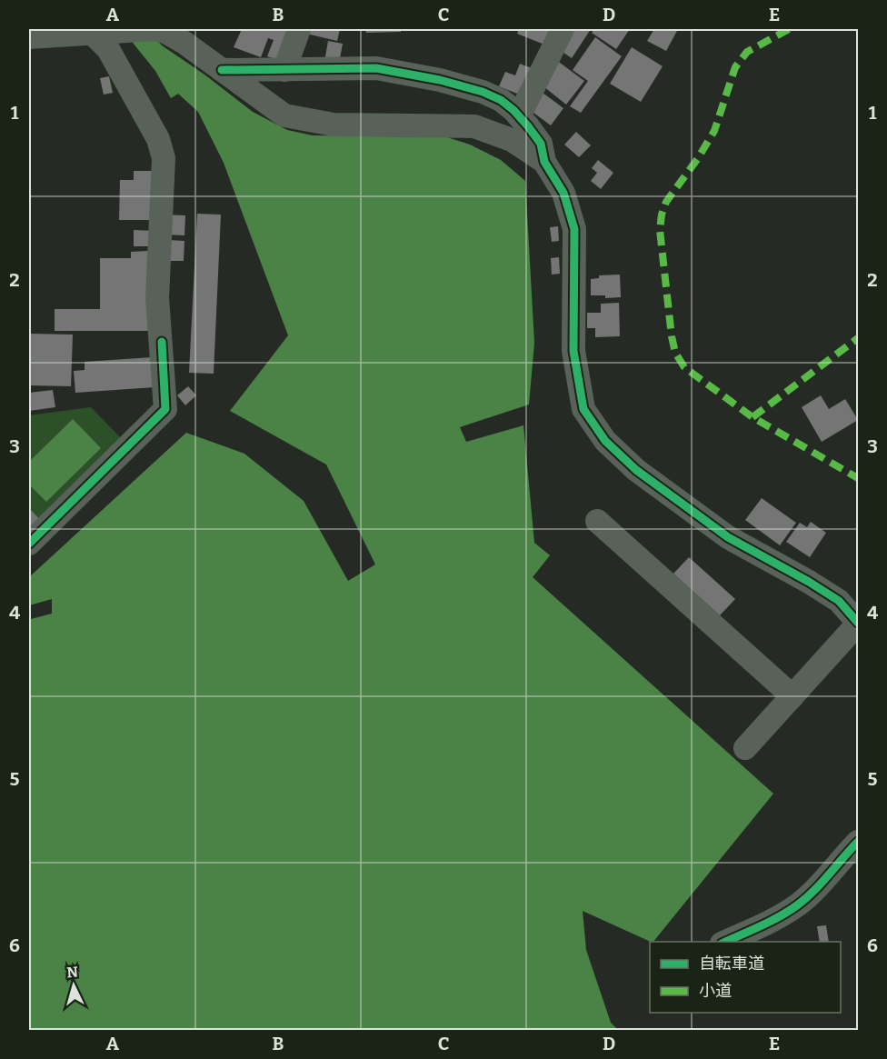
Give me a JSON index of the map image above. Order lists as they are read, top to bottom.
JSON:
{
  "legend": ["自転車道", "小道"],
  "north": "top",
  "grid": {
    "columns": [
      "A",
      "B",
      "C",
      "D",
      "E"
    ],
    "rows": [
      "1",
      "2",
      "3",
      "4",
      "5",
      "6"
    ]
  }
}
